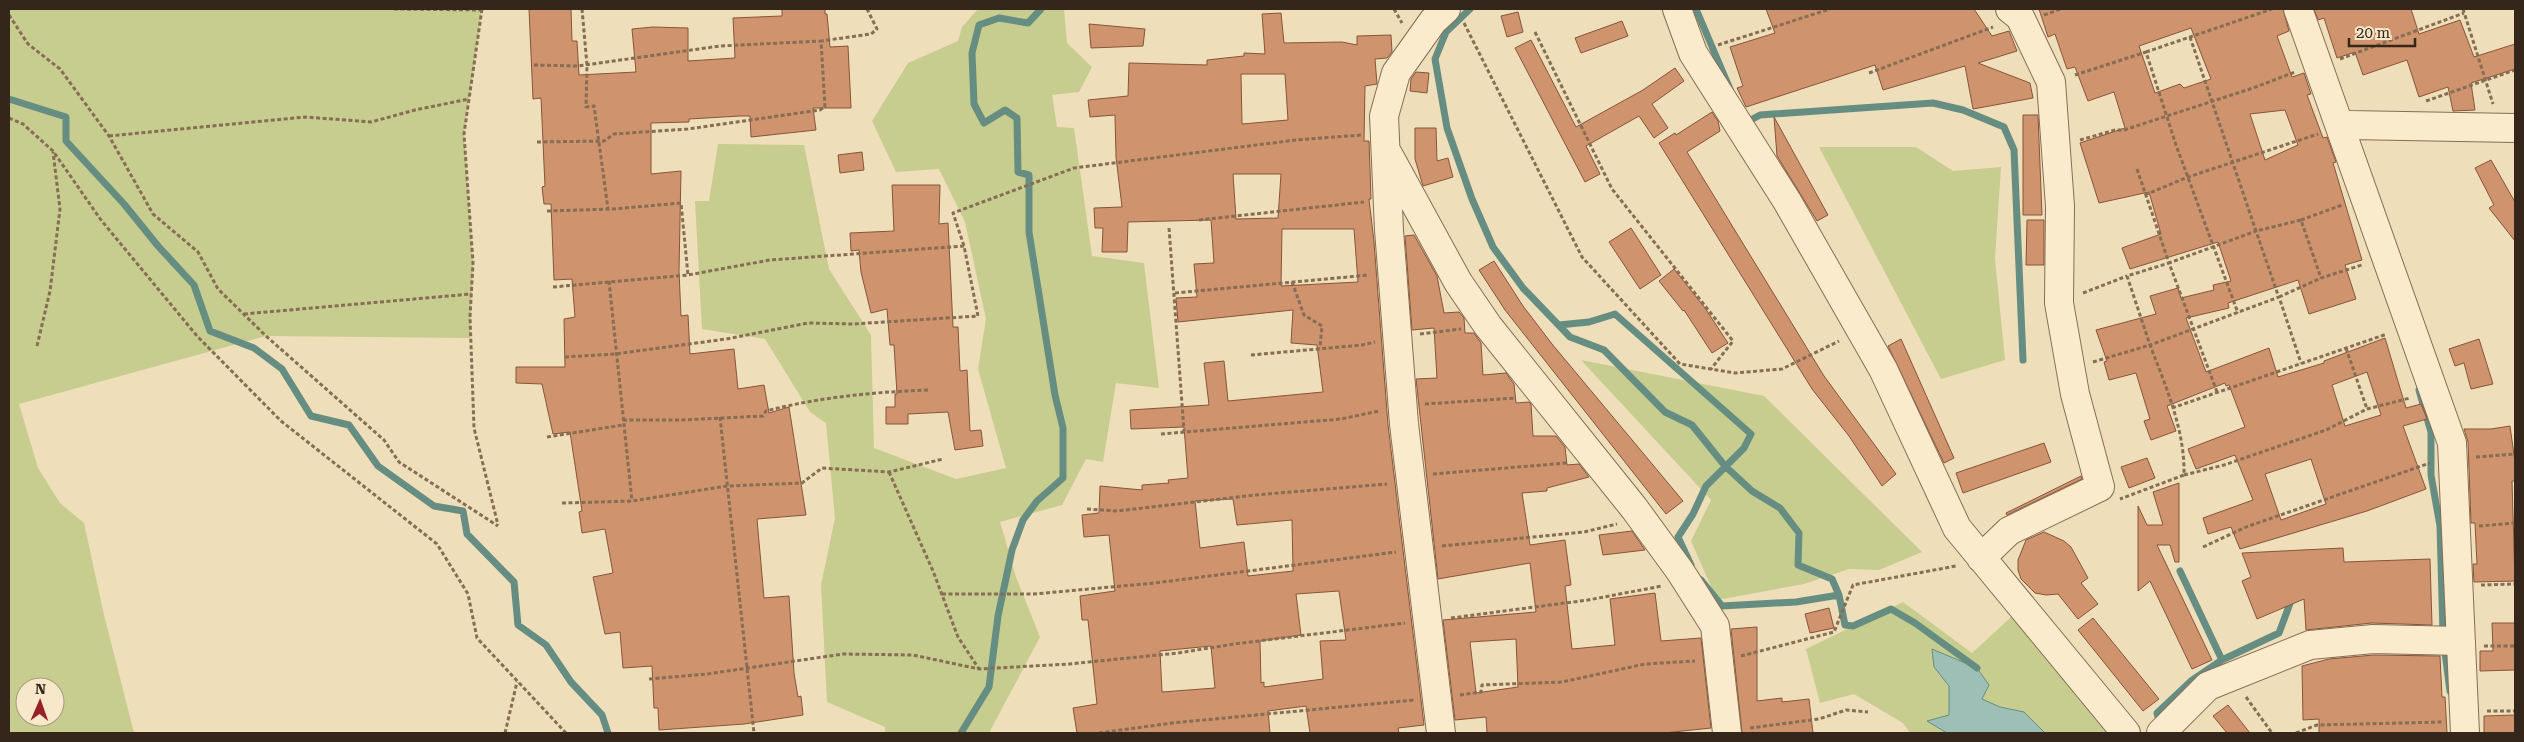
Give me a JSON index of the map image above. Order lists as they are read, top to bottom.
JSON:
{
  "scale_bar": "20 m",
  "north": "top"
}
